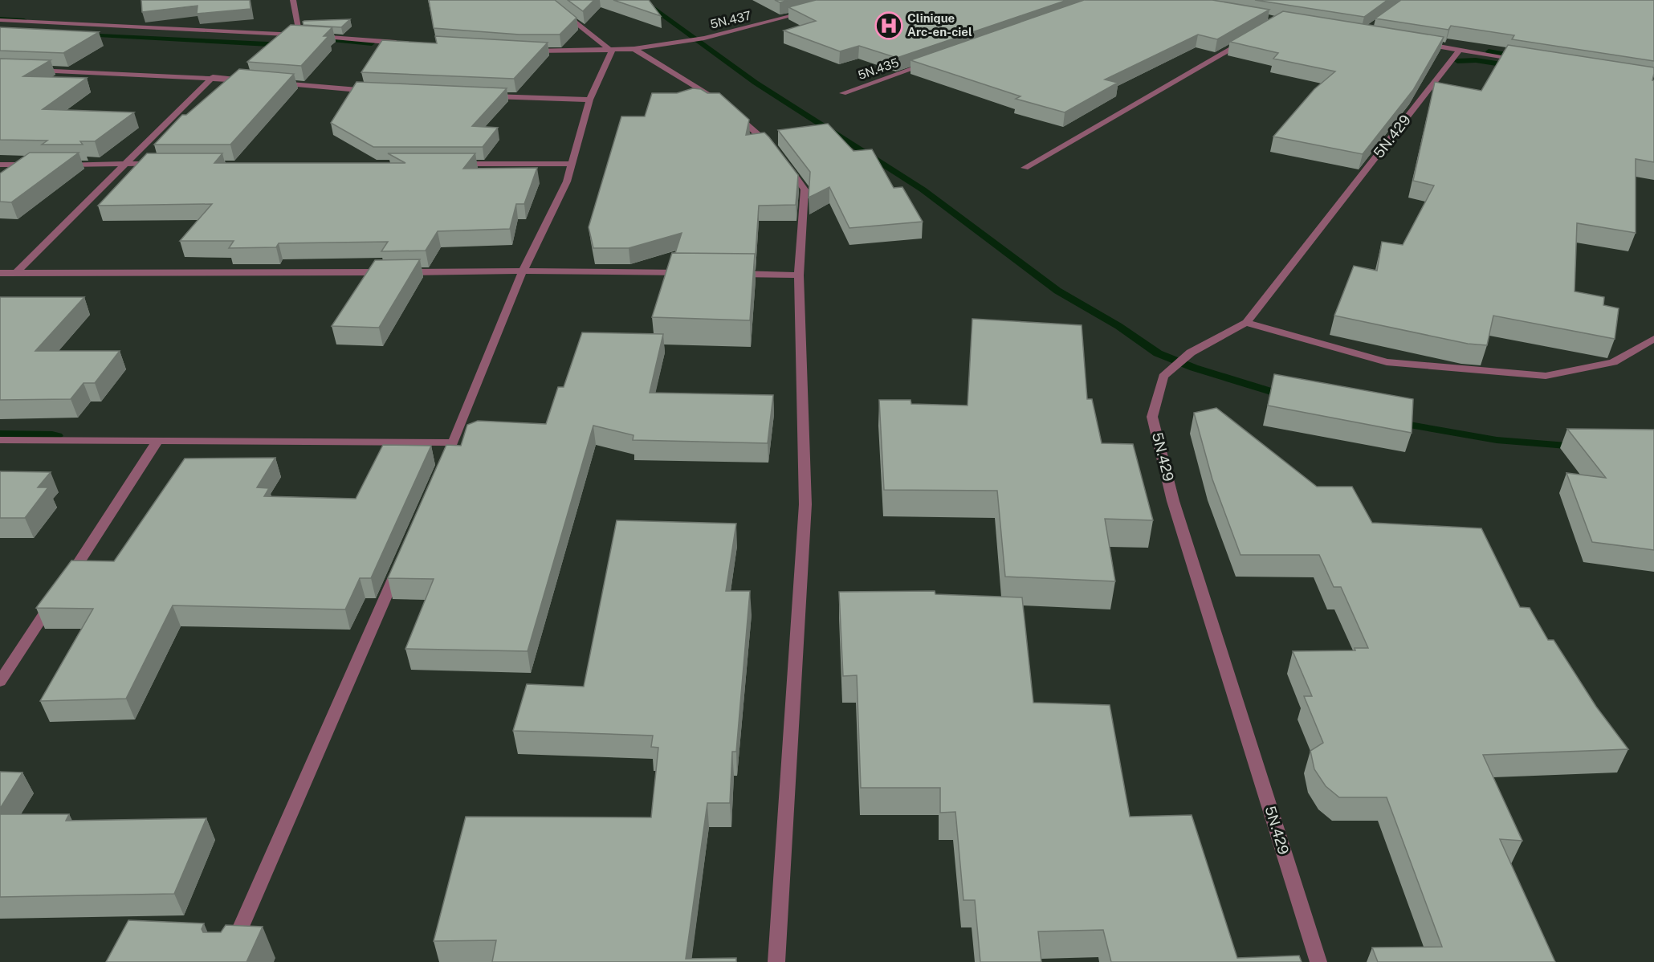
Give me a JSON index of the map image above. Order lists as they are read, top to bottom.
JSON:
{
  "streets": {
    "street": ["5N.437", "5N.435", "5N.429"]
  },
  "places": {
    "hospital": ["Clinique Arc-en-ciel"]
  }
}
